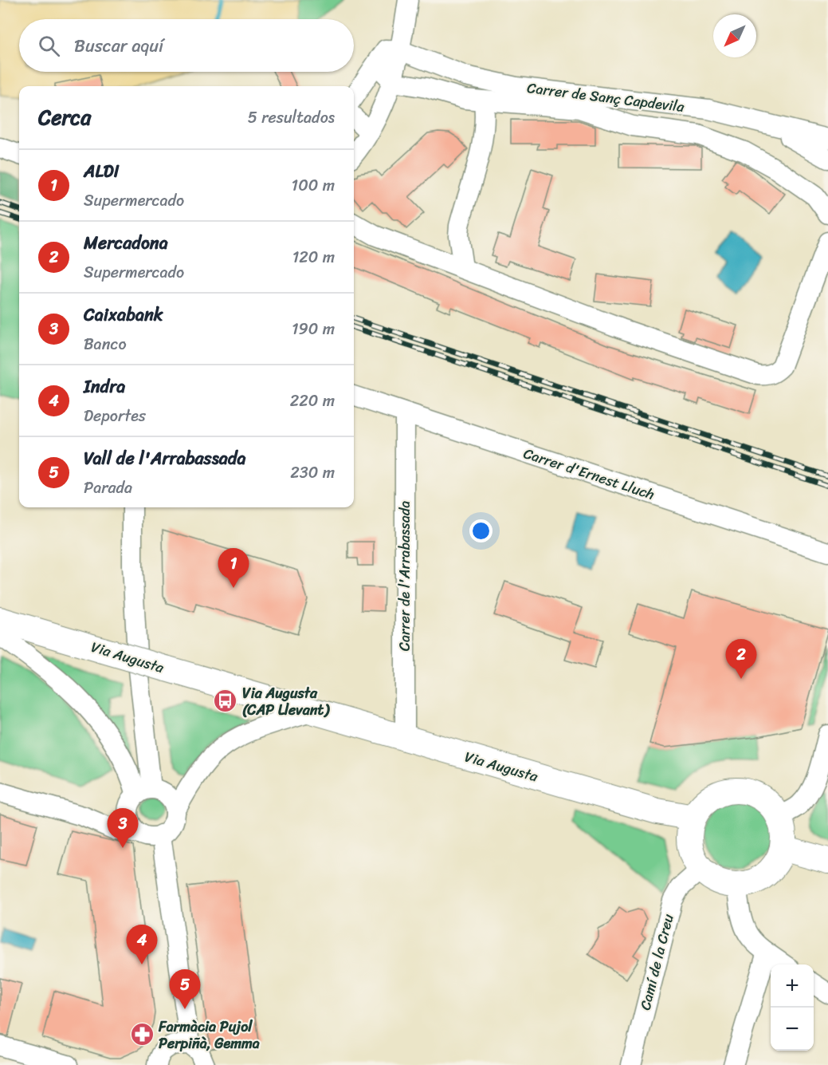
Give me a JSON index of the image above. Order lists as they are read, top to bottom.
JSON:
{
  "streets": {
    "main road": ["Via Augusta"],
    "street": [
      "Carrer de Sanç Capdevila",
      "Carrer d'Ernest Lluch",
      "Carrer de l'Arrabassada",
      "Camí de la Creu"
    ]
  },
  "crossings": [
    ["Carrer d'Ernest Lluch", "Carrer de l'Arrabassada"],
    ["Carrer de l'Arrabassada", "Via Augusta"],
    ["Via Augusta", "Camí de la Creu"]
  ],
  "places": {
    "bus stop": ["Via Augusta (CAP Llevant)"],
    "pharmacy": ["Farmàcia Pujol Perpiñà, Gemma"]
  },
  "north": "bottom left",
  "page": {
    "search": "Buscar aquí",
    "heading": ["Cerca", "5 resultados"],
    "list": [
      {
        "mark": "1",
        "name": "ALDI",
        "note": "Supermercado",
        "value": "100 m"
      },
      {
        "mark": "2",
        "name": "Mercadona",
        "note": "Supermercado",
        "value": "120 m"
      },
      {
        "mark": "3",
        "name": "Caixabank",
        "note": "Banco",
        "value": "190 m"
      },
      {
        "mark": "4",
        "name": "Indra",
        "note": "Deportes",
        "value": "220 m"
      },
      {
        "mark": "5",
        "name": "Vall de l'Arrabassada",
        "note": "Parada",
        "value": "230 m"
      }
    ],
    "pins": [
      "1",
      "2",
      "3",
      "4",
      "5"
    ],
    "map_buttons": ["+", "−"]
  }
}
